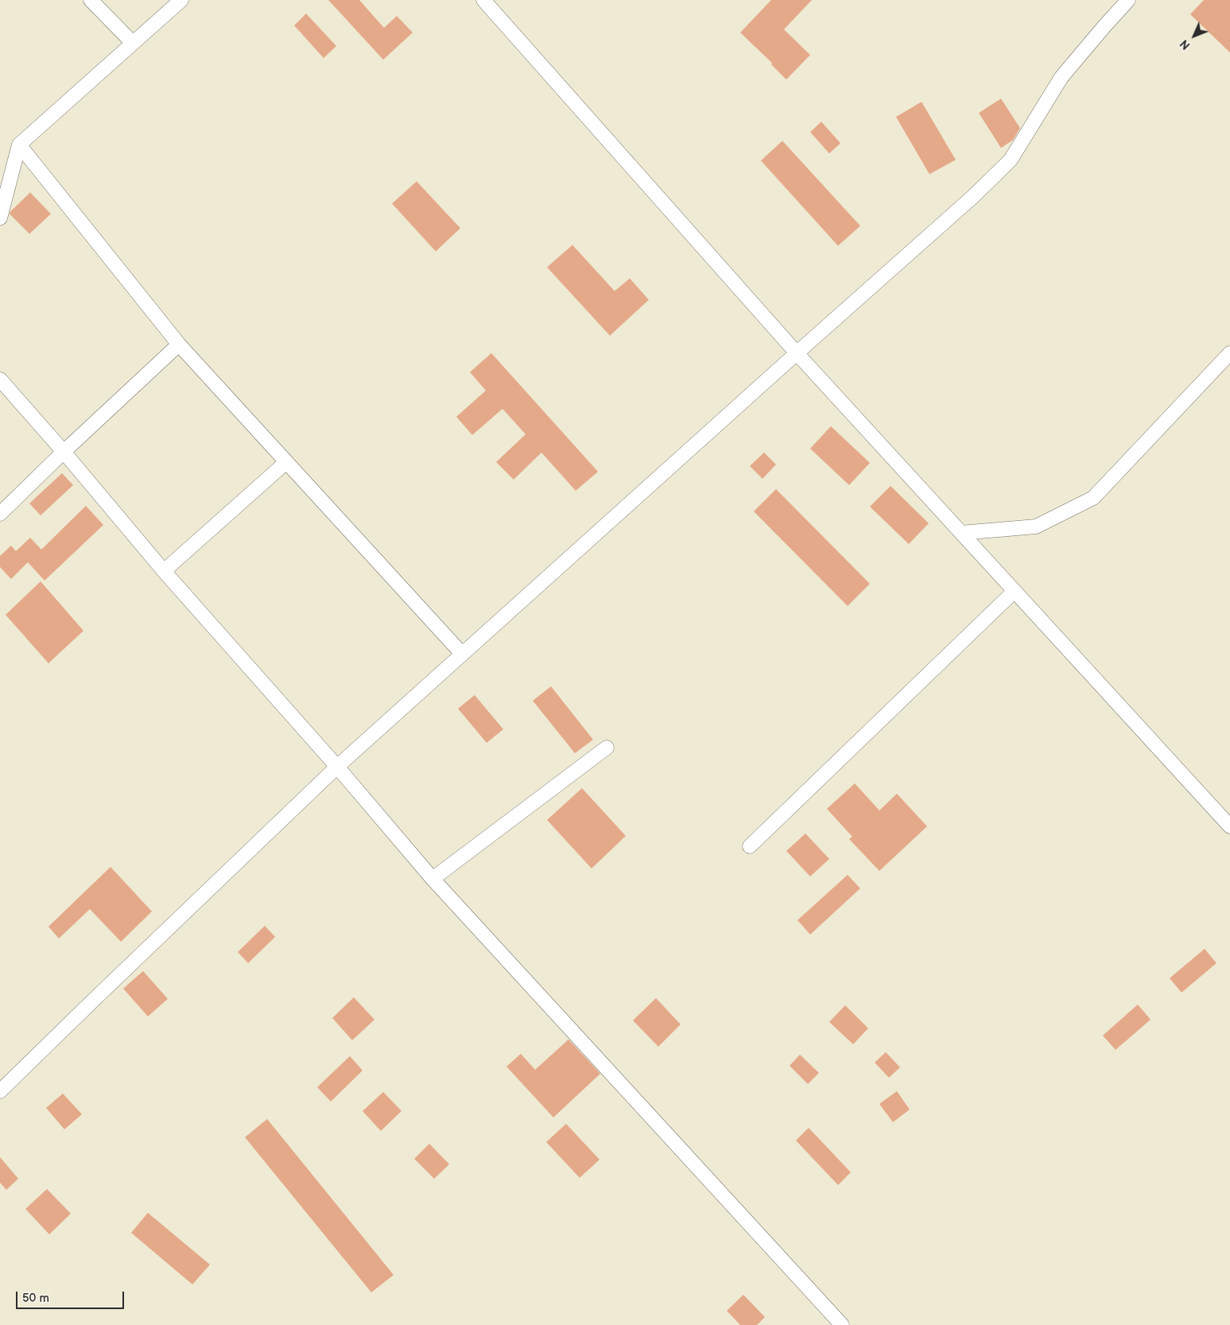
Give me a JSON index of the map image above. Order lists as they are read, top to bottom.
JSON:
{
  "scale_bar": "50 m",
  "north": "bottom left"
}
